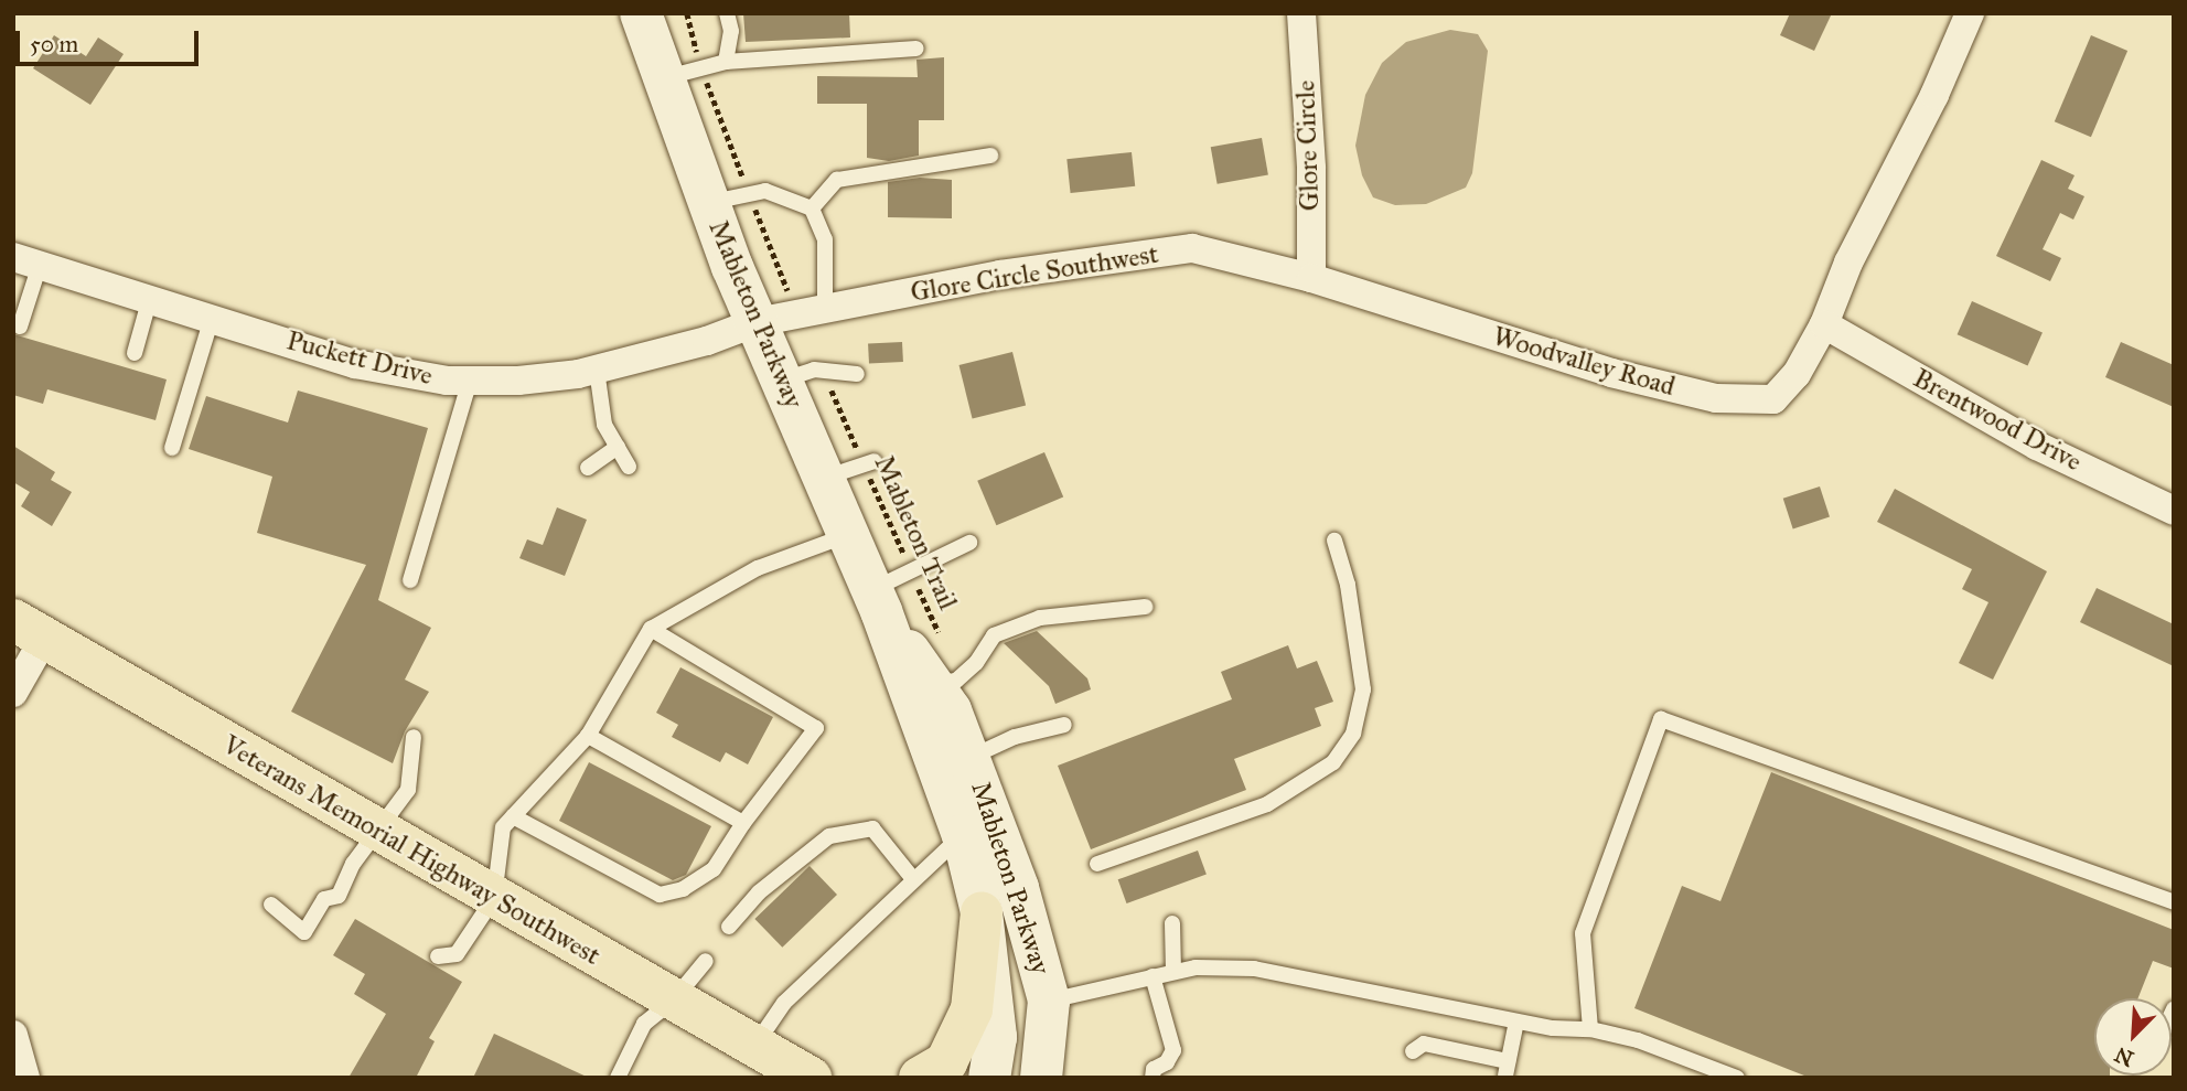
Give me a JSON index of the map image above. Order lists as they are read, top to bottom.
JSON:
{
  "streets": {
    "main road": ["Mableton Parkway", "Veterans Memorial Highway Southwest"],
    "street": [
      "Glore Circle",
      "Glore Circle Southwest",
      "Puckett Drive",
      "Woodvalley Road",
      "Brentwood Drive"
    ],
    "path": ["Mableton Trail"]
  },
  "crossings": [
    ["Glore Circle", "Glore Circle Southwest"],
    ["Glore Circle", "Woodvalley Road"],
    ["Glore Circle Southwest", "Mableton Parkway"],
    ["Glore Circle Southwest", "Puckett Drive"],
    ["Glore Circle Southwest", "Woodvalley Road"],
    ["Mableton Parkway", "Puckett Drive"],
    ["Mableton Parkway", "Mableton Trail"],
    ["Woodvalley Road", "Brentwood Drive"]
  ],
  "scale_bar": "50 m",
  "north": "bottom left"
}
